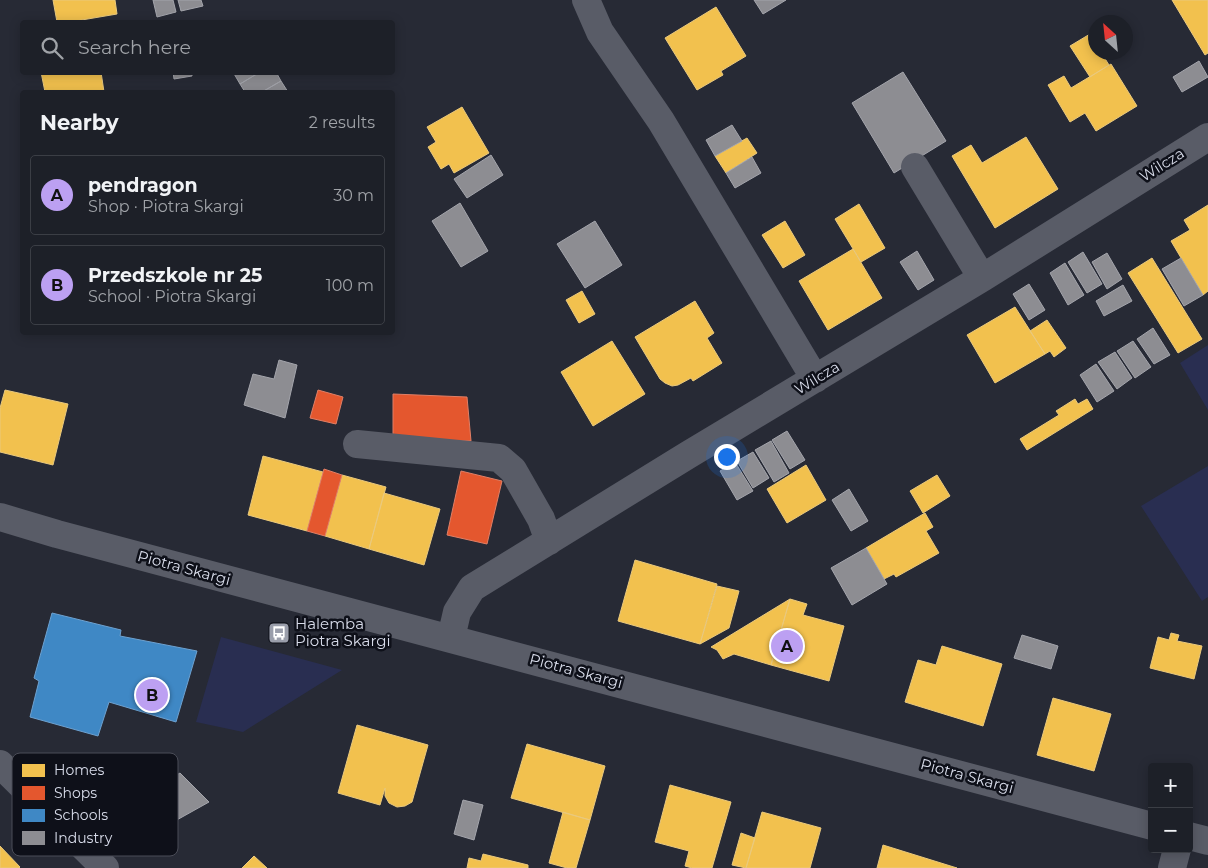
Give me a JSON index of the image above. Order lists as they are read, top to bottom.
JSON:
{
  "streets": {
    "street": ["Wilcza", "Piotra Skargi"]
  },
  "crossings": [
    ["Wilcza", "Piotra Skargi"]
  ],
  "places": {
    "bus stop": ["Halemba Piotra Skargi"]
  },
  "legend": [
    "Homes",
    "Shops",
    "Schools",
    "Industry"
  ],
  "north": "top left",
  "page": {
    "search": "Search here",
    "heading": ["Nearby", "2 results"],
    "list": [
      {
        "mark": "A",
        "name": "pendragon",
        "note": "Shop · Piotra Skargi",
        "value": "30 m"
      },
      {
        "mark": "B",
        "name": "Przedszkole nr 25",
        "note": "School · Piotra Skargi",
        "value": "100 m"
      }
    ],
    "pins": ["A", "B"],
    "map_buttons": ["+", "−"]
  }
}
